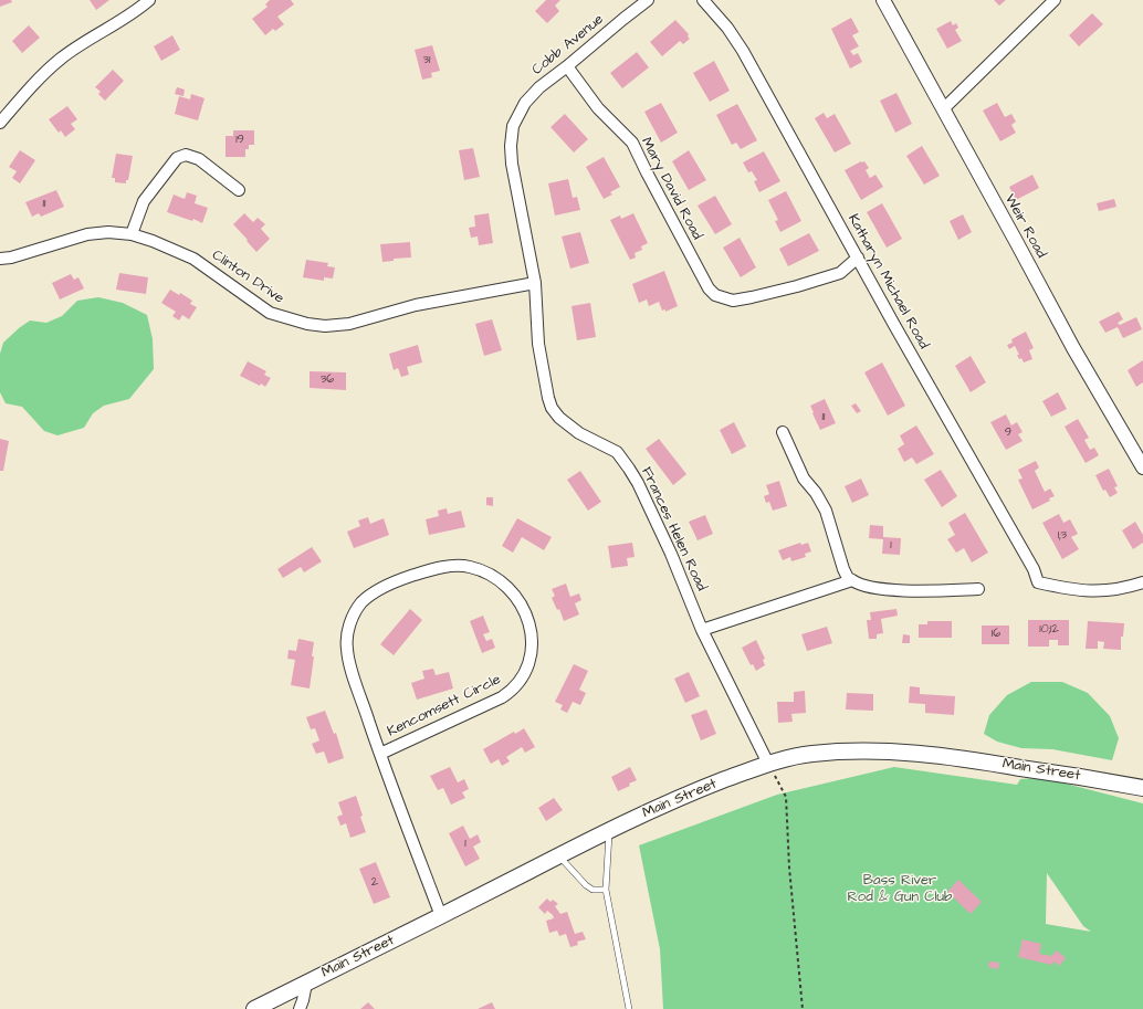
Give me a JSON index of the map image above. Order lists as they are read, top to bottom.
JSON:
{
  "streets": {
    "main road": ["Main Street"],
    "street": [
      "Cobb Avenue",
      "Mary David Road",
      "Weir Road",
      "Clinton Drive",
      "Katharyn Michael Road",
      "Frances Helen Road",
      "Kencomsett Circle"
    ]
  },
  "crossings": [
    ["Cobb Avenue", "Mary David Road"],
    ["Cobb Avenue", "Frances Helen Road"],
    ["Mary David Road", "Katharyn Michael Road"],
    ["Clinton Drive", "Frances Helen Road"],
    ["Frances Helen Road", "Main Street"],
    ["Kencomsett Circle", "Main Street"]
  ],
  "parks": ["Bass River Rod & Gun Club"],
  "house_numbers": [
    "31",
    "19",
    "11",
    "36",
    "11",
    "9",
    "1;3",
    "1",
    "10;12",
    "16",
    "1",
    "2"
  ]
}
